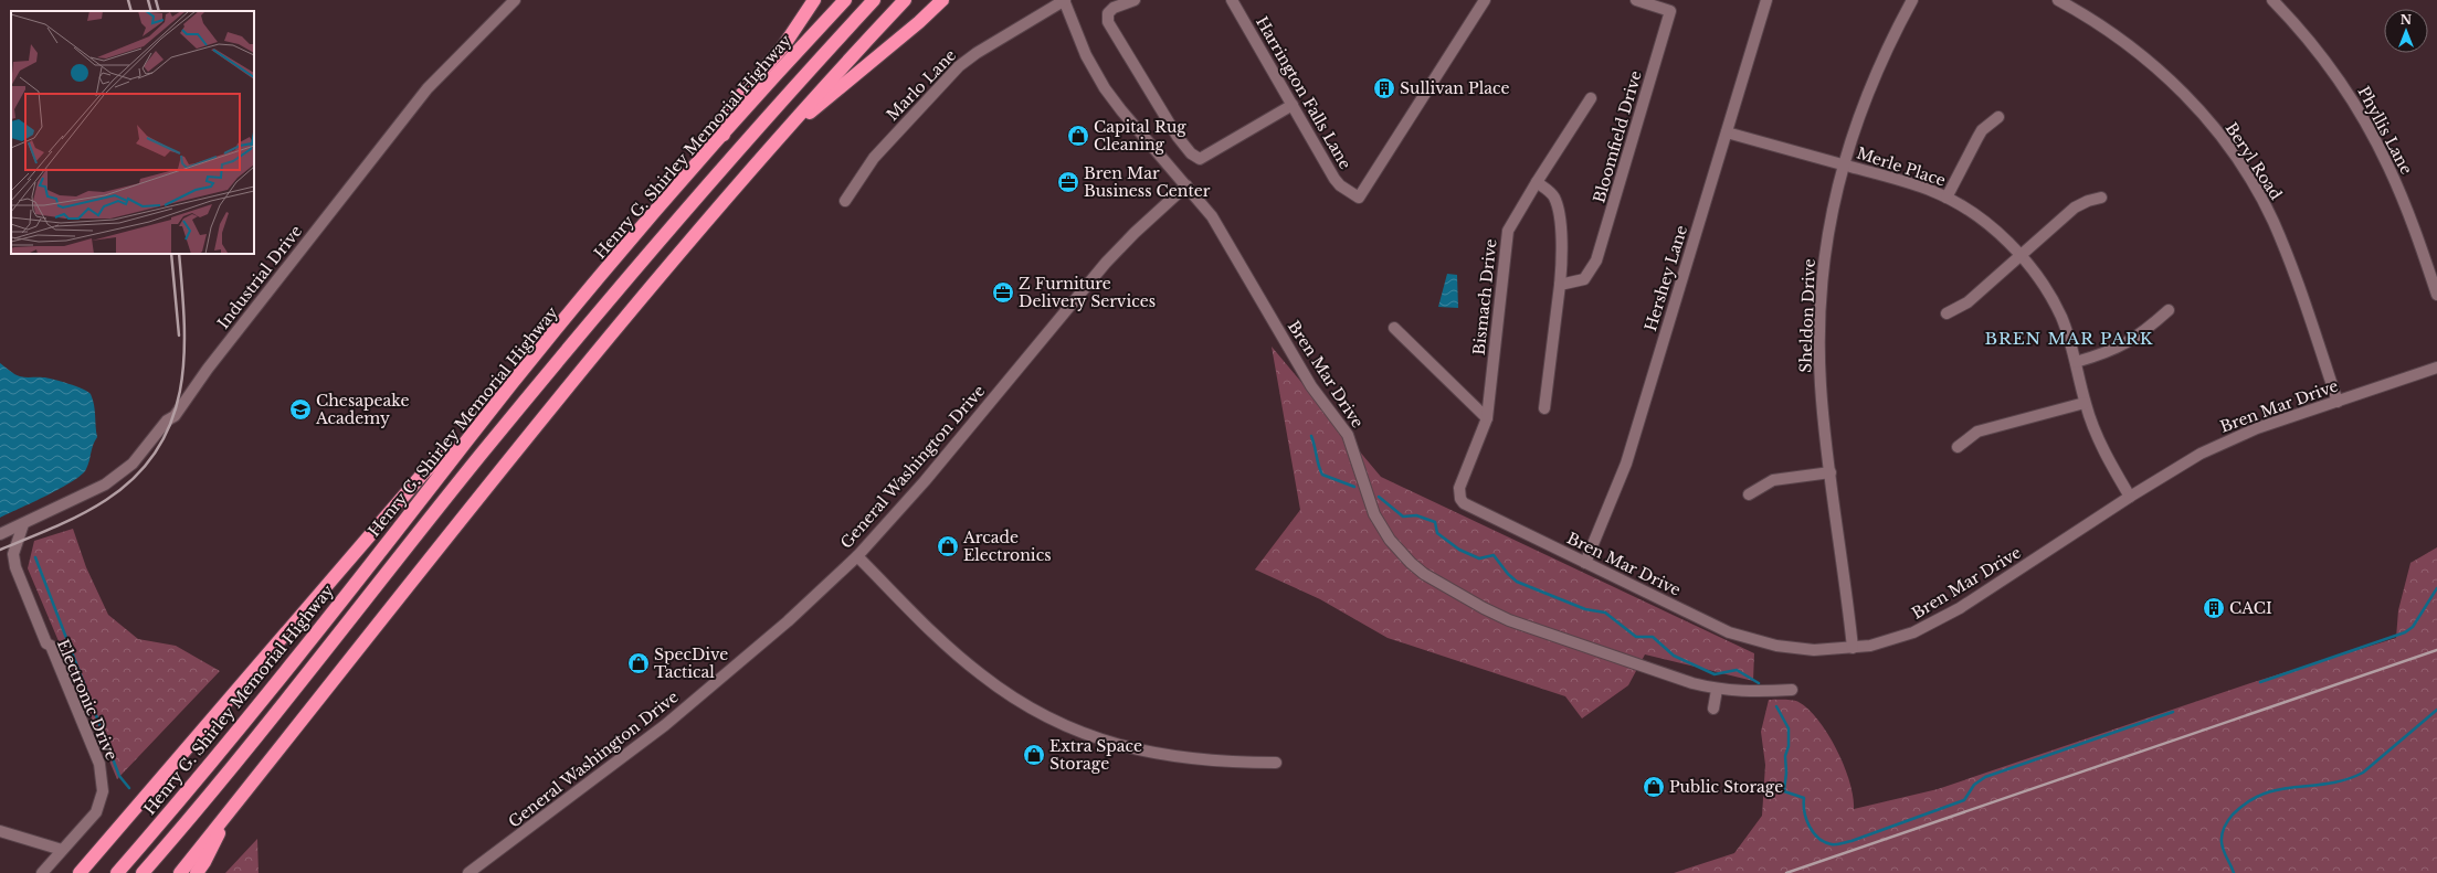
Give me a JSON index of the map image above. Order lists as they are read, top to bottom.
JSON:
{
  "streets": {
    "highway": ["Henry G. Shirley Memorial Highway"],
    "street": [
      "Marlo Lane",
      "Harrington Falls Lane",
      "Phyllis Lane",
      "Bloomfield Drive",
      "Beryl Road",
      "Merle Place",
      "Industrial Drive",
      "Hershey Lane",
      "Bismach Drive",
      "Sheldon Drive",
      "Bren Mar Drive",
      "General Washington Drive",
      "Electronic Drive"
    ]
  },
  "crossings": [
    ["Marlo Lane", "Bren Mar Drive"],
    ["Beryl Road", "Bren Mar Drive"],
    ["Merle Place", "Hershey Lane"],
    ["Merle Place", "Sheldon Drive"],
    ["Merle Place", "Bren Mar Drive"],
    ["Industrial Drive", "Electronic Drive"],
    ["Hershey Lane", "Bren Mar Drive"],
    ["Bismach Drive", "Bren Mar Drive"],
    ["Sheldon Drive", "Bren Mar Drive"],
    ["Bren Mar Drive", "General Washington Drive"]
  ],
  "districts": ["BREN MAR PARK"],
  "places": {
    "building": ["Sullivan Place", "CACI"],
    "shop": [
      "Capital Rug Cleaning",
      "Arcade Electronics",
      "SpecDive Tactical",
      "Extra Space Storage",
      "Public Storage"
    ],
    "office": ["Bren Mar Business Center", "Z Furniture Delivery Services"],
    "school or university": ["Chesapeake Academy"]
  },
  "north": "top"
}
